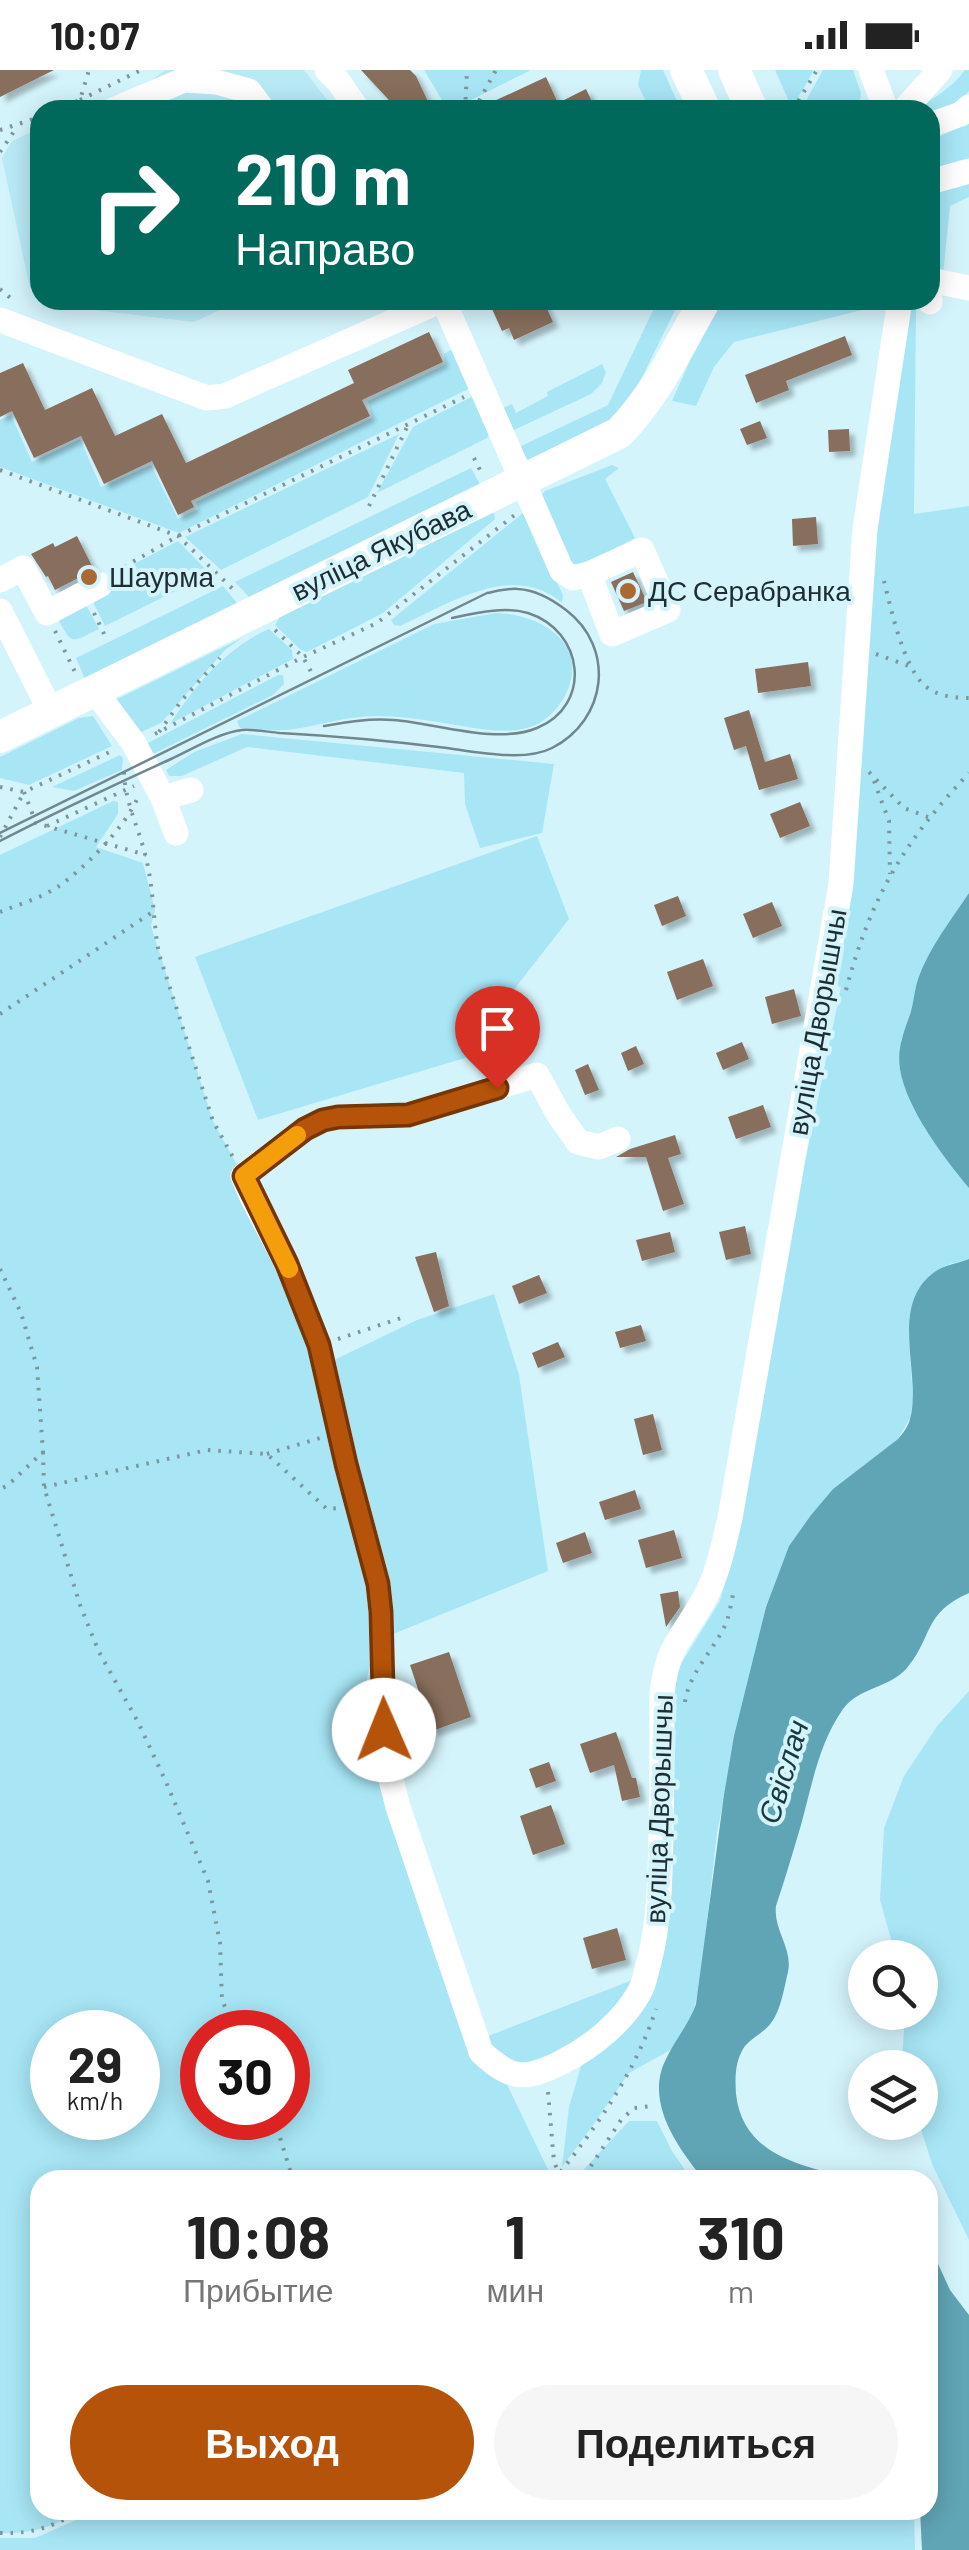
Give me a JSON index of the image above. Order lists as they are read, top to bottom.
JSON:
{
  "streets": {
    "main road": ["вуліца Якубава"],
    "street": ["вуліца Дворышчы"]
  },
  "water": ["Свіслач"],
  "places": ["Шаурма", "ДС Серабранка"],
  "page": {
    "status": "10:07",
    "turn": ["210 m", "Направо"],
    "speed": "29 km/h",
    "limit": "30",
    "eta": [
      "10:08",
      "Прибытие",
      "1",
      "мин",
      "310",
      "m"
    ],
    "buttons": ["Выход", "Поделиться"]
  }
}
